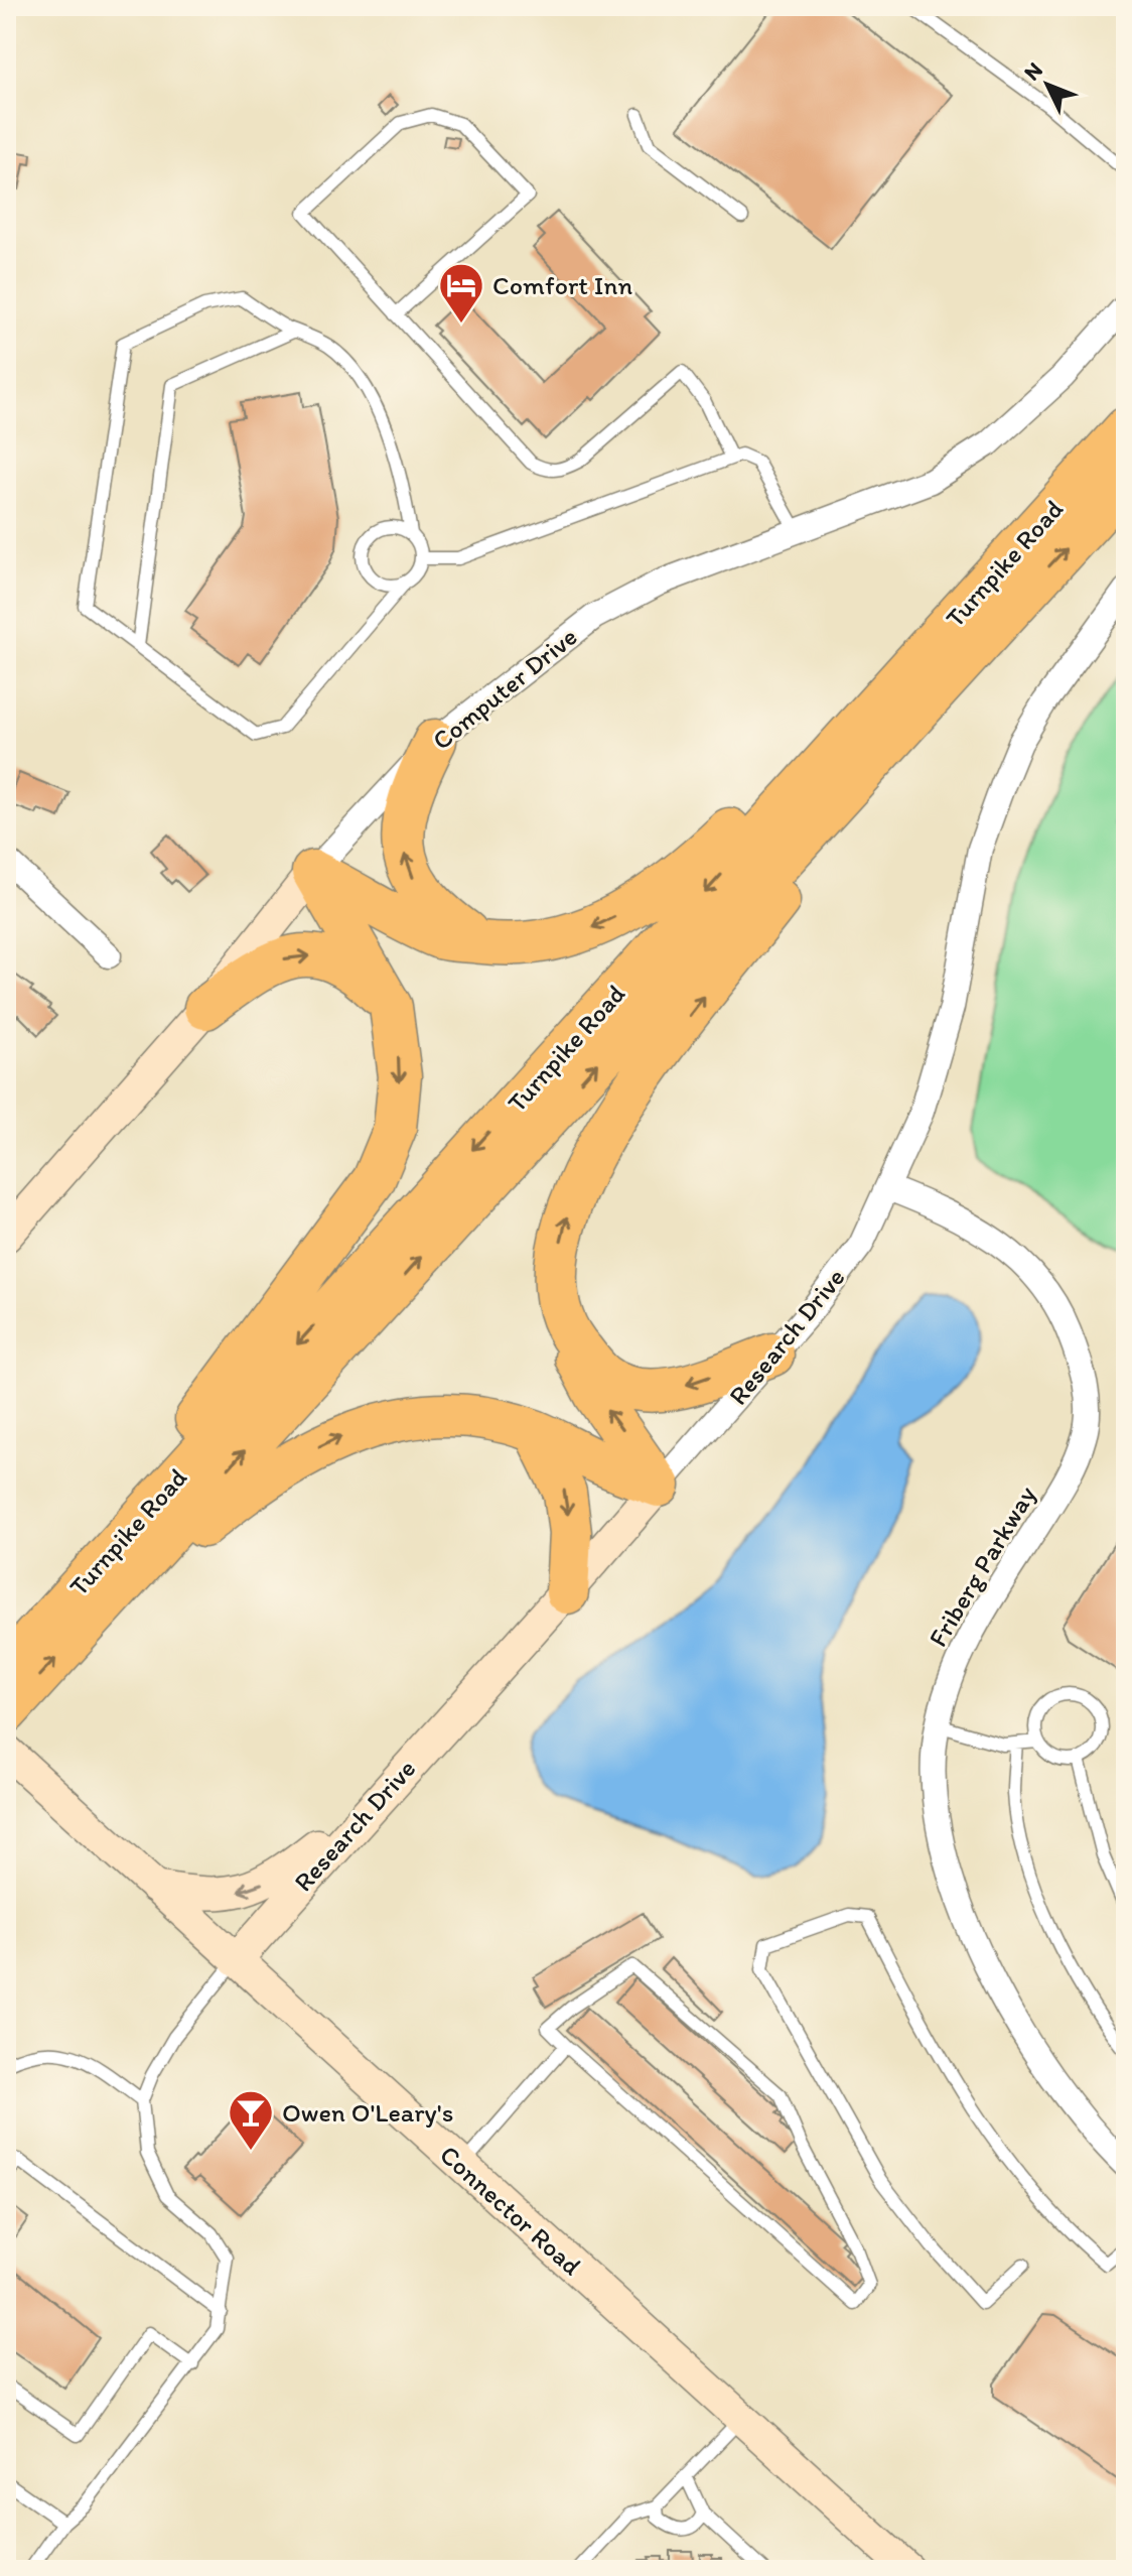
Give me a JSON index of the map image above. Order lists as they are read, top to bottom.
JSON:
{
  "streets": {
    "highway": ["Turnpike Road"],
    "street": [
      "Computer Drive",
      "Research Drive",
      "Friberg Parkway",
      "Connector Road"
    ]
  },
  "crossings": [
    ["Research Drive", "Friberg Parkway"],
    ["Research Drive", "Connector Road"]
  ],
  "places": {
    "hotel": ["Comfort Inn"],
    "bar": ["Owen O'Leary's"]
  },
  "north": "top left"
}
